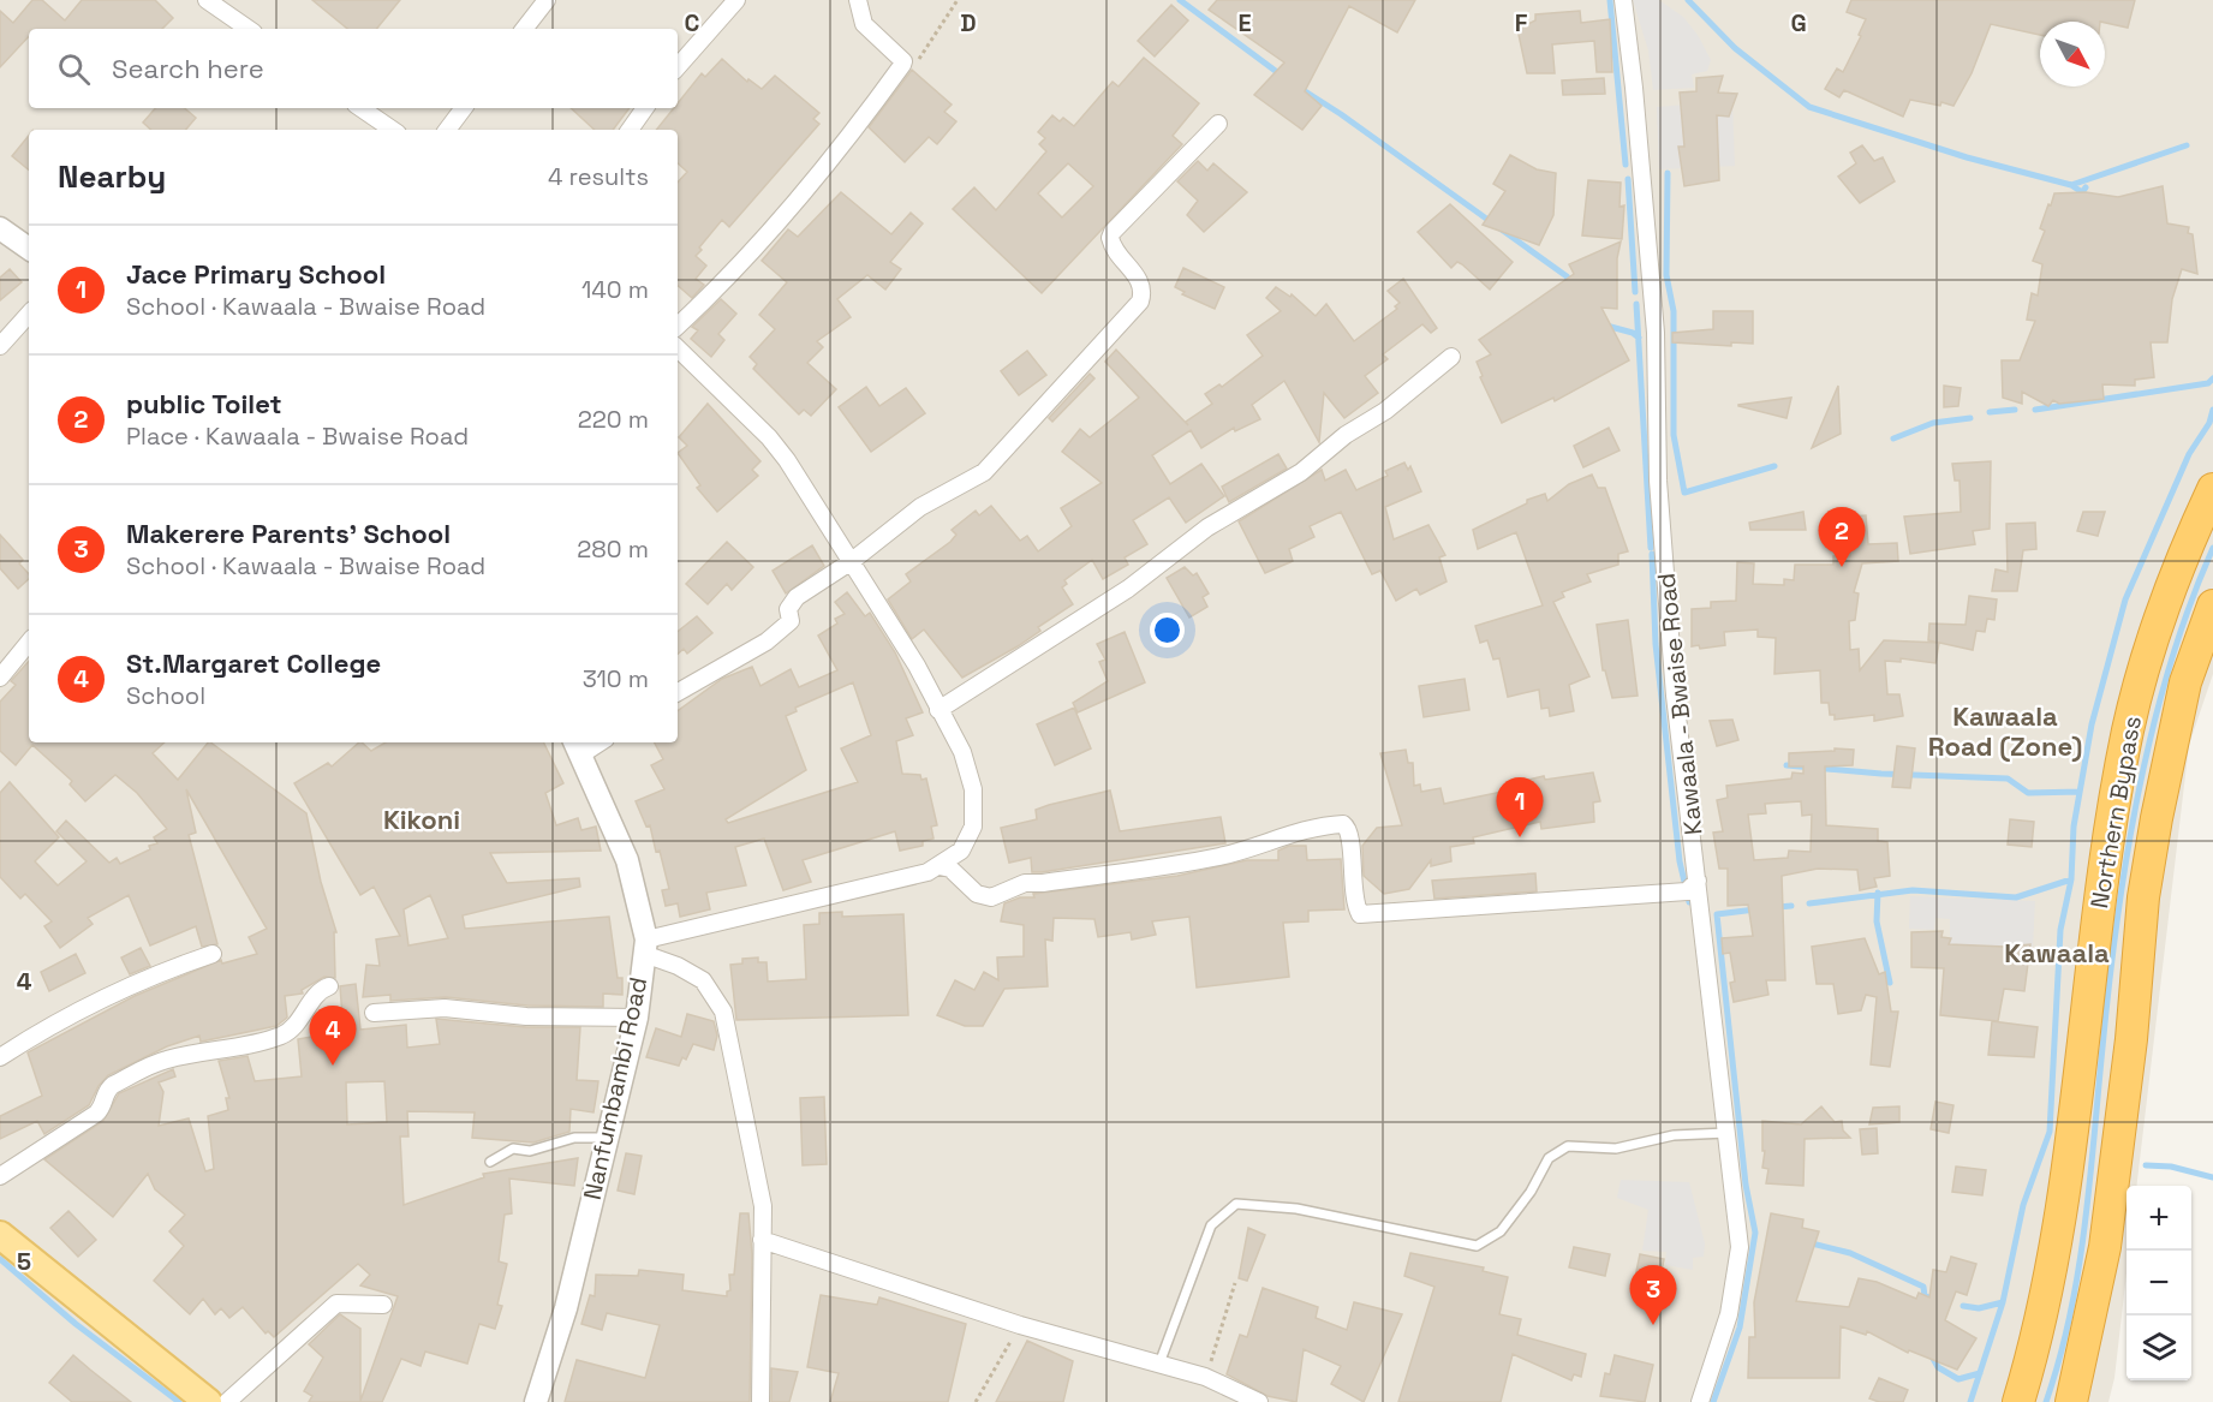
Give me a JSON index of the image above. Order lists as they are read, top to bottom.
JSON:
{
  "streets": {
    "highway": ["Northern Bypass"],
    "street": ["Kawaala - Bwaise Road", "Nanfumbambi Road"]
  },
  "districts": ["Kawaala Road (Zone)", "Kikoni", "Kawaala"],
  "north": "bottom right",
  "page": {
    "search": "Search here",
    "heading": ["Nearby", "4 results"],
    "list": [
      {
        "mark": "1",
        "name": "Jace Primary School",
        "note": "School · Kawaala - Bwaise Road",
        "value": "140 m"
      },
      {
        "mark": "2",
        "name": "public Toilet",
        "note": "Place · Kawaala - Bwaise Road",
        "value": "220 m"
      },
      {
        "mark": "3",
        "name": "Makerere Parents' School",
        "note": "School · Kawaala - Bwaise Road",
        "value": "280 m"
      },
      {
        "mark": "4",
        "name": "St.Margaret College",
        "note": "School",
        "value": "310 m"
      }
    ],
    "pins": [
      "2",
      "1",
      "4",
      "3"
    ],
    "map_buttons": ["+", "−"]
  },
  "grid": {
    "columns": [
      "C",
      "D",
      "E",
      "F",
      "G"
    ],
    "rows": ["4", "5"]
  }
}
